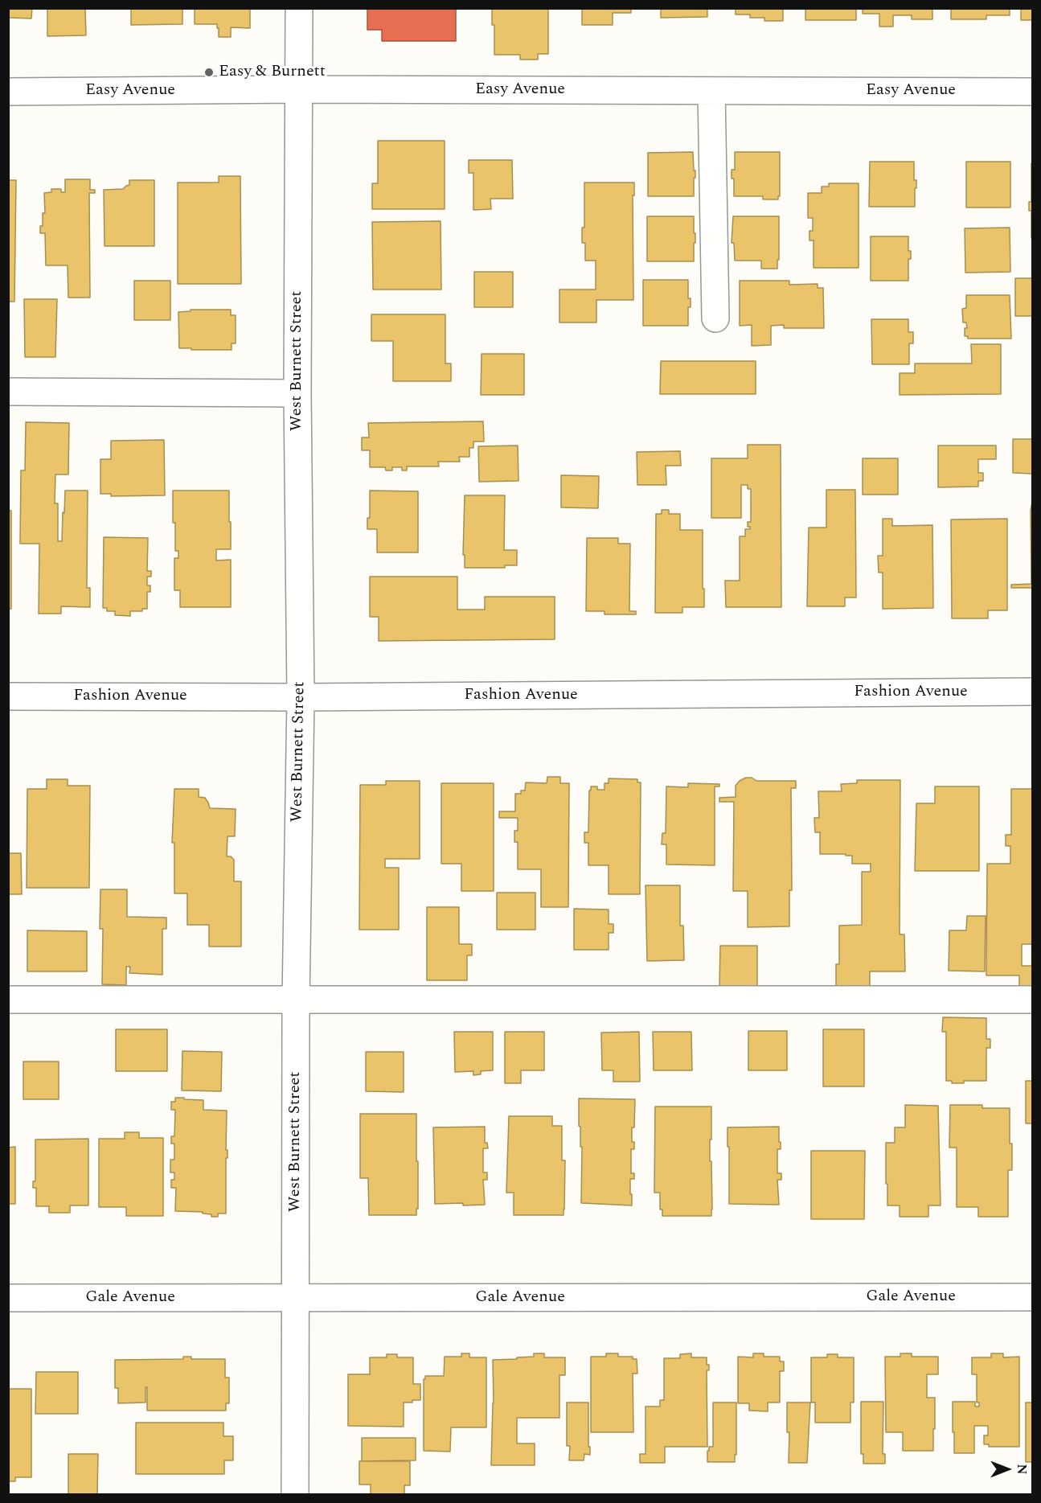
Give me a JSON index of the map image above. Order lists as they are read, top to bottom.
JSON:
{
  "streets": {
    "street": [
      "Easy Avenue",
      "West Burnett Street",
      "Fashion Avenue",
      "Gale Avenue"
    ]
  },
  "crossings": [
    ["Easy Avenue", "West Burnett Street"],
    ["West Burnett Street", "Fashion Avenue"],
    ["West Burnett Street", "Gale Avenue"]
  ],
  "places": ["Easy & Burnett"],
  "north": "right"
}
